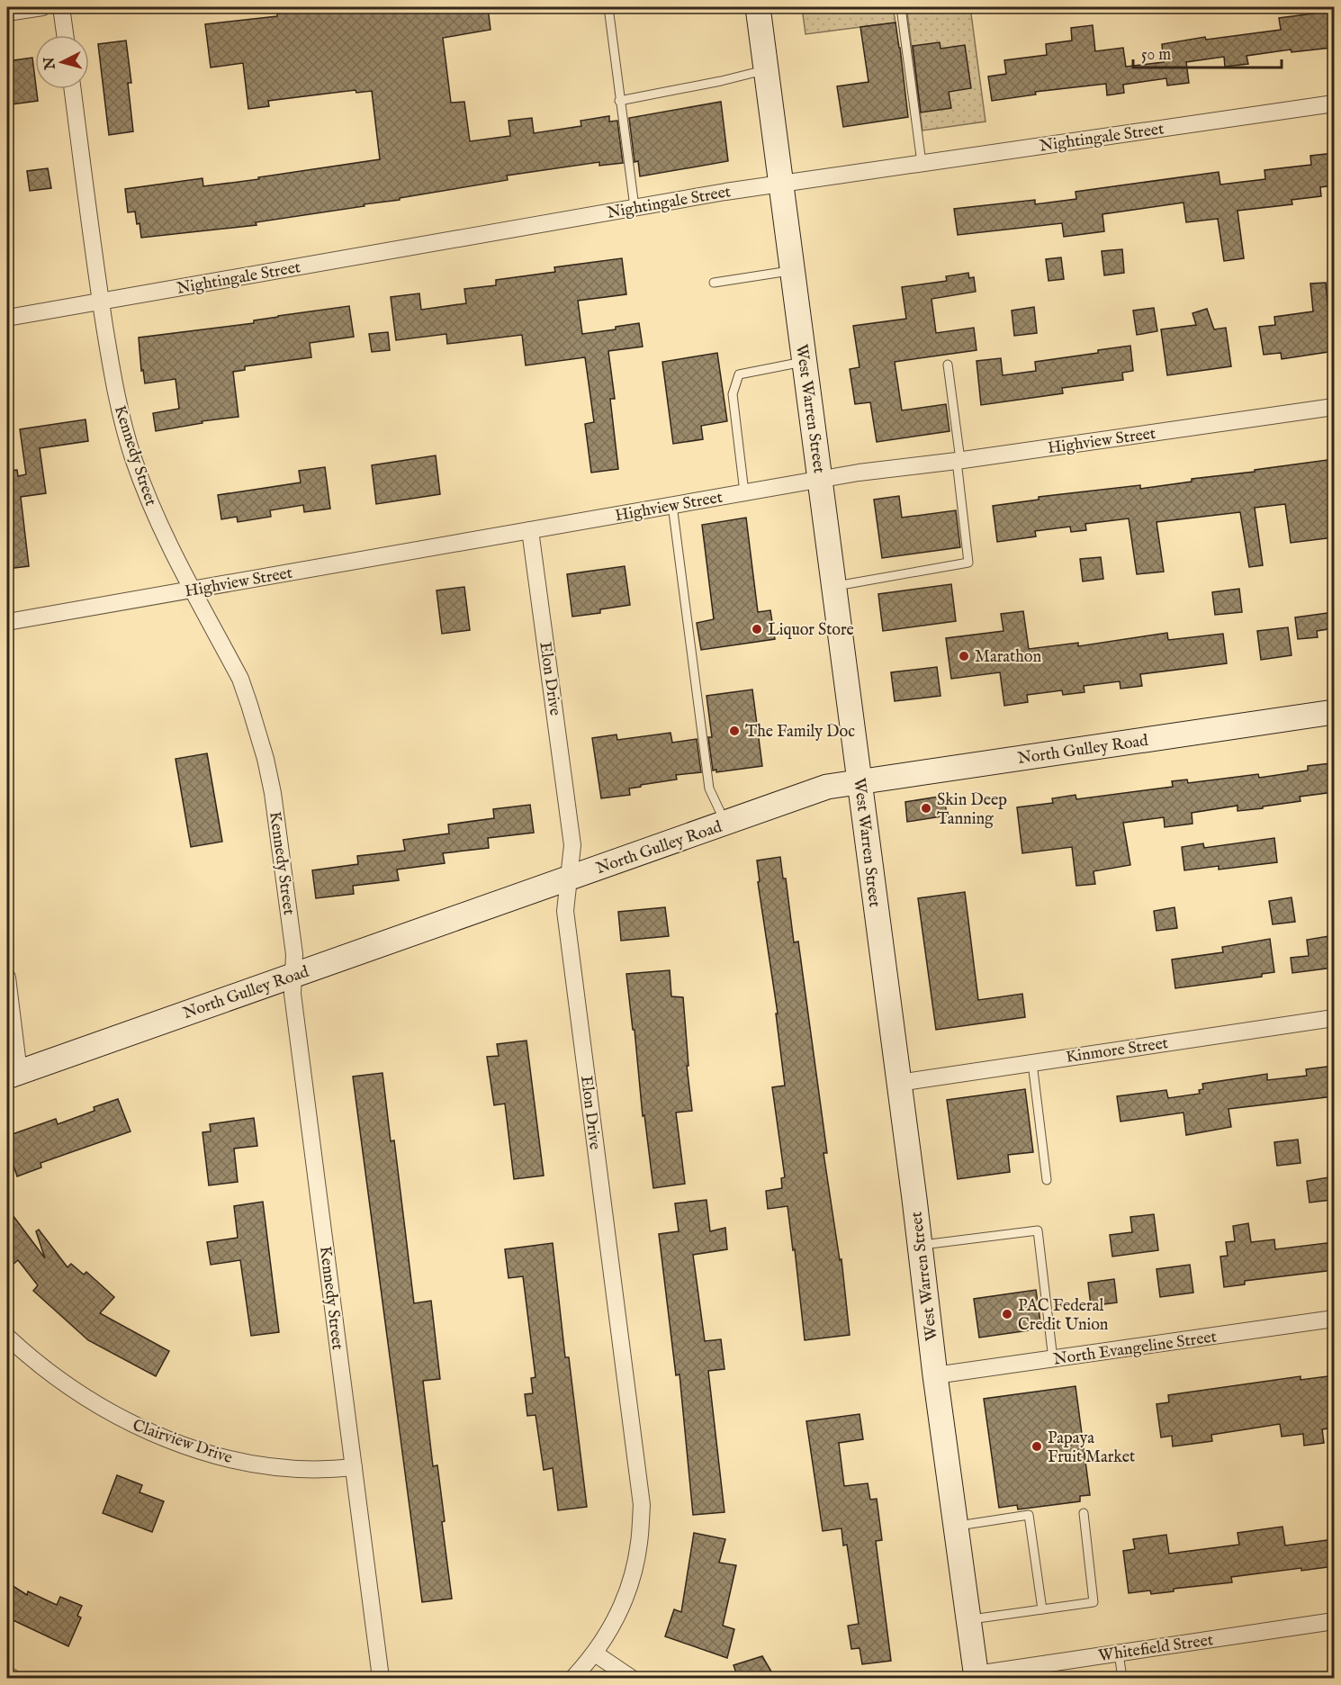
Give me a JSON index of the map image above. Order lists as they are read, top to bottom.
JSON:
{
  "streets": {
    "main road": ["West Warren Street", "North Gulley Road"],
    "street": [
      "Nightingale Street",
      "Highview Street",
      "Kennedy Street",
      "Elon Drive",
      "Kinmore Street",
      "North Evangeline Street",
      "Clairview Drive",
      "Whitefield Street"
    ]
  },
  "crossings": [
    ["Nightingale Street", "West Warren Street"],
    ["Nightingale Street", "Kennedy Street"],
    ["West Warren Street", "Highview Street"],
    ["West Warren Street", "North Gulley Road"],
    ["West Warren Street", "Kinmore Street"],
    ["West Warren Street", "North Evangeline Street"],
    ["West Warren Street", "Whitefield Street"],
    ["Highview Street", "Kennedy Street"],
    ["Highview Street", "Elon Drive"],
    ["Kennedy Street", "North Gulley Road"],
    ["Kennedy Street", "Clairview Drive"],
    ["Elon Drive", "North Gulley Road"]
  ],
  "places": [
    "Liquor Store",
    "Marathon",
    "The Family Doc",
    "Skin Deep Tanning",
    "PAC Federal Credit Union",
    "Papaya Fruit Market"
  ],
  "scale_bar": "50 m",
  "north": "left"
}
